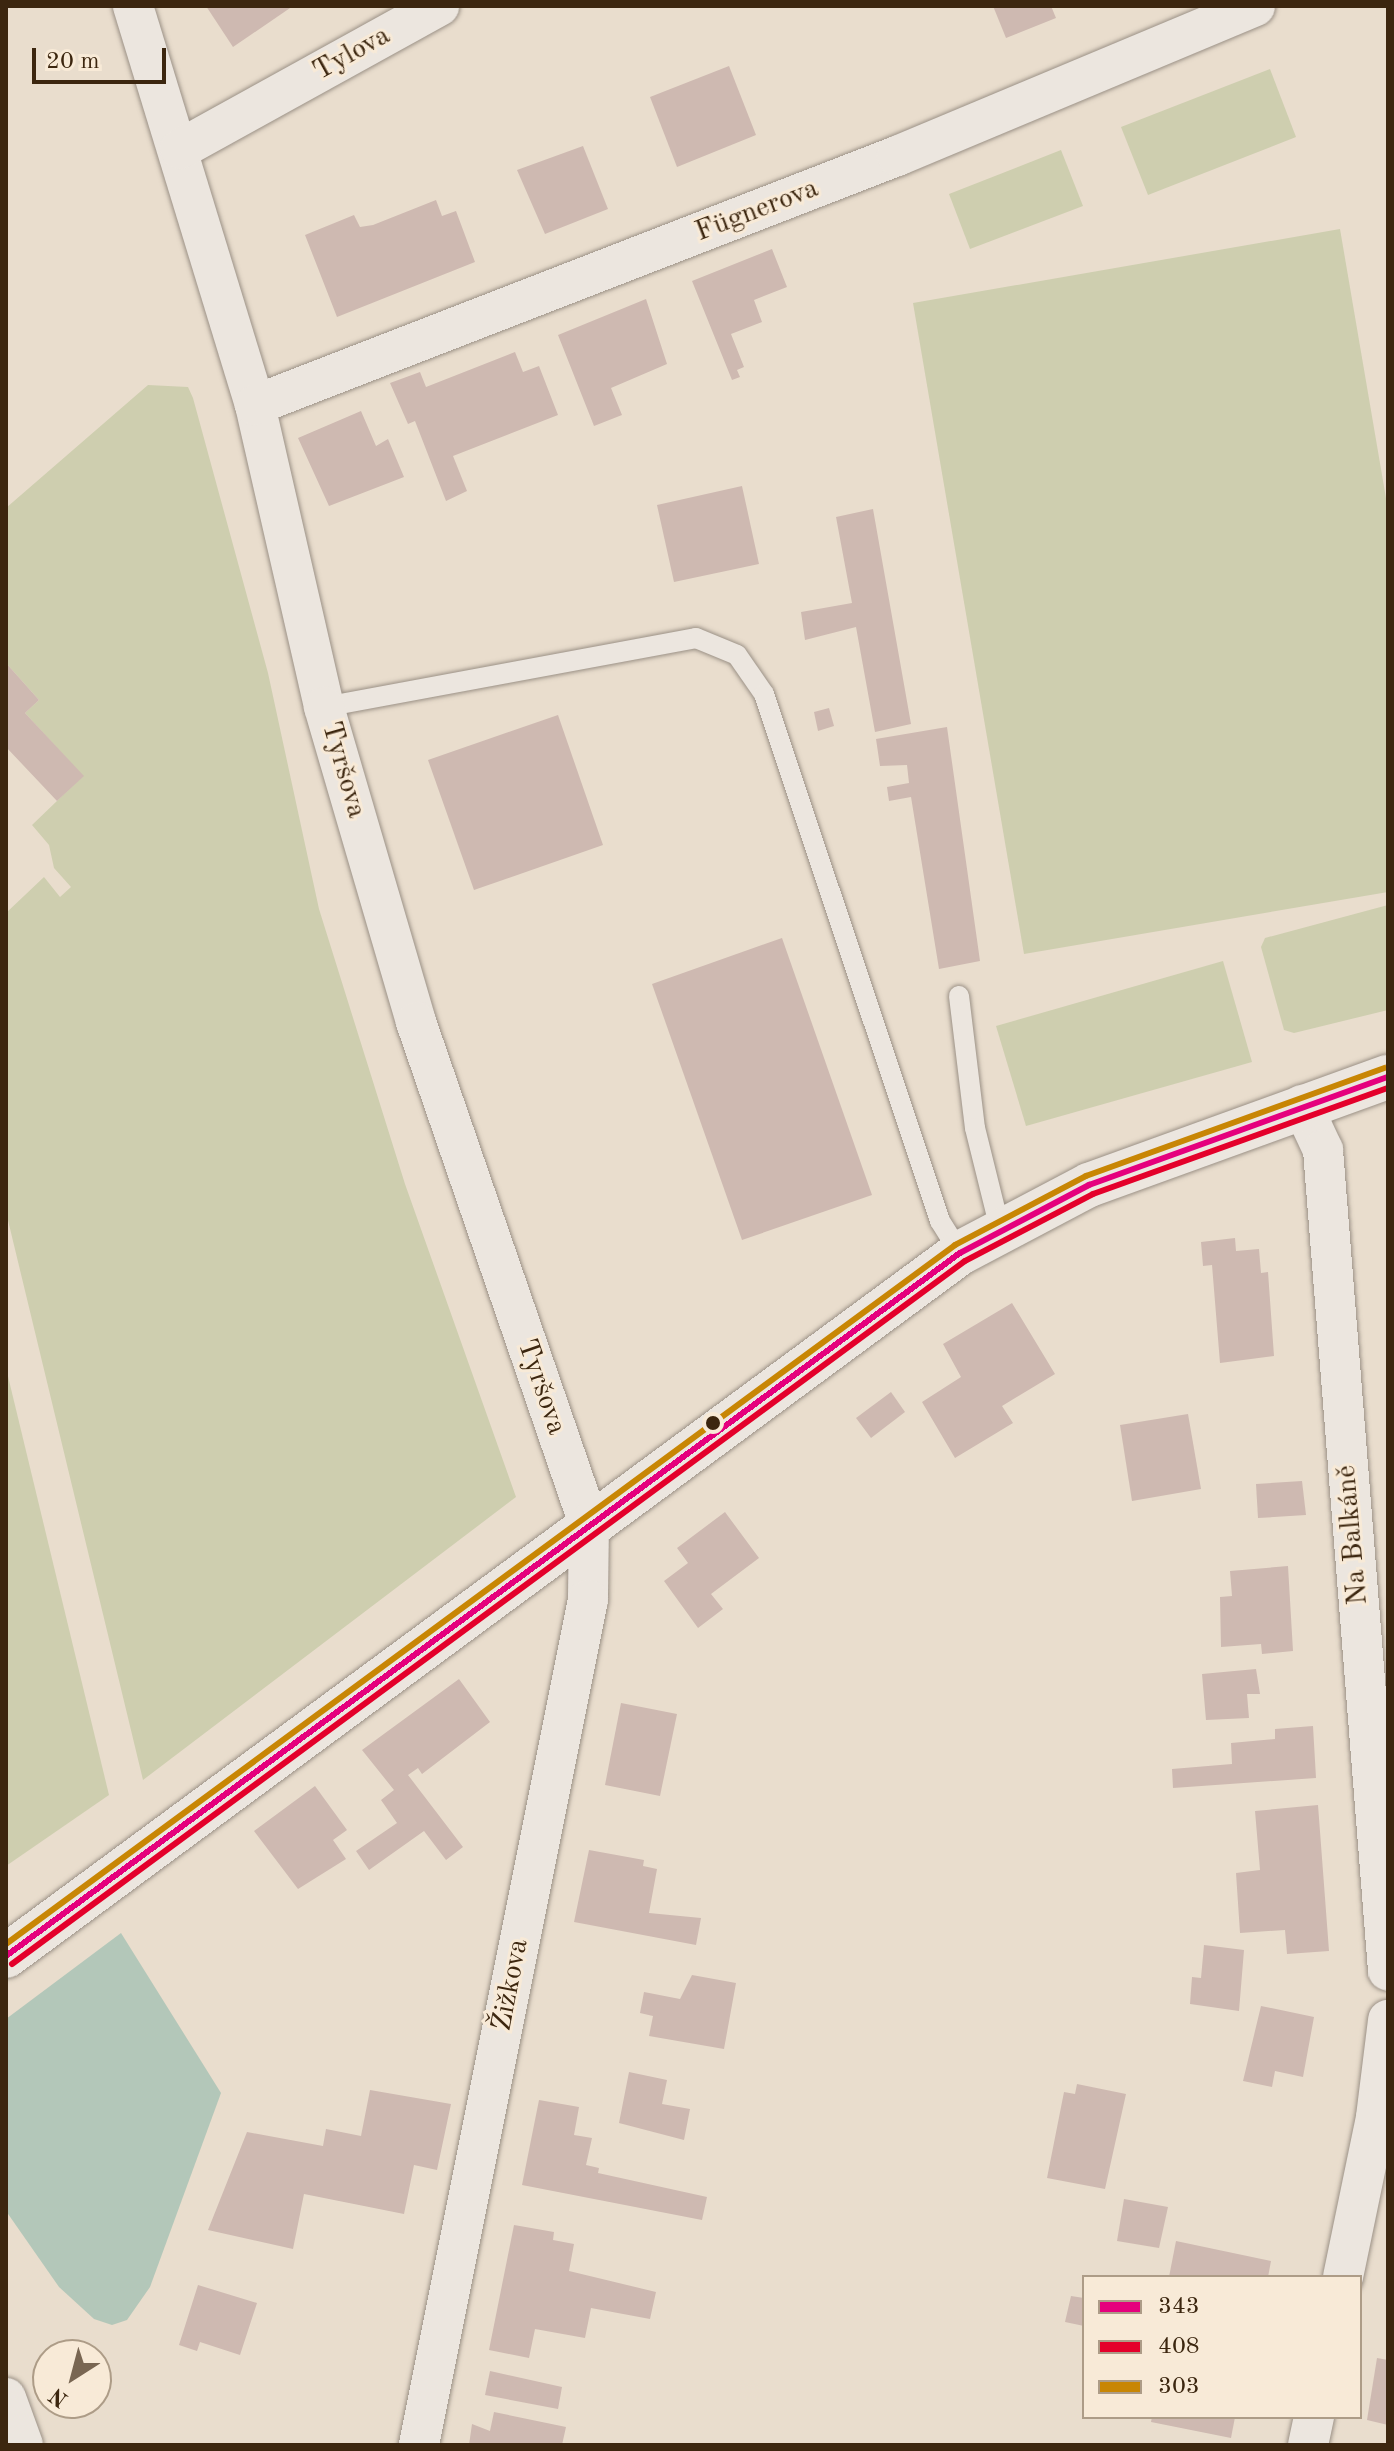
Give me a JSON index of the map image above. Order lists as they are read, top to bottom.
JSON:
{
  "streets": {
    "street": [
      "Tylova",
      "Fügnerova",
      "Tyršova",
      "Na Balkáně",
      "Žižkova"
    ]
  },
  "crossings": [
    ["Tylova", "Tyršova"],
    ["Fügnerova", "Tyršova"],
    ["Tyršova", "Žižkova"]
  ],
  "lines": ["transit line 303", "transit line 343", "transit line 408"],
  "legend": ["343", "408", "303"],
  "scale_bar": "20 m",
  "north": "bottom left"
}
